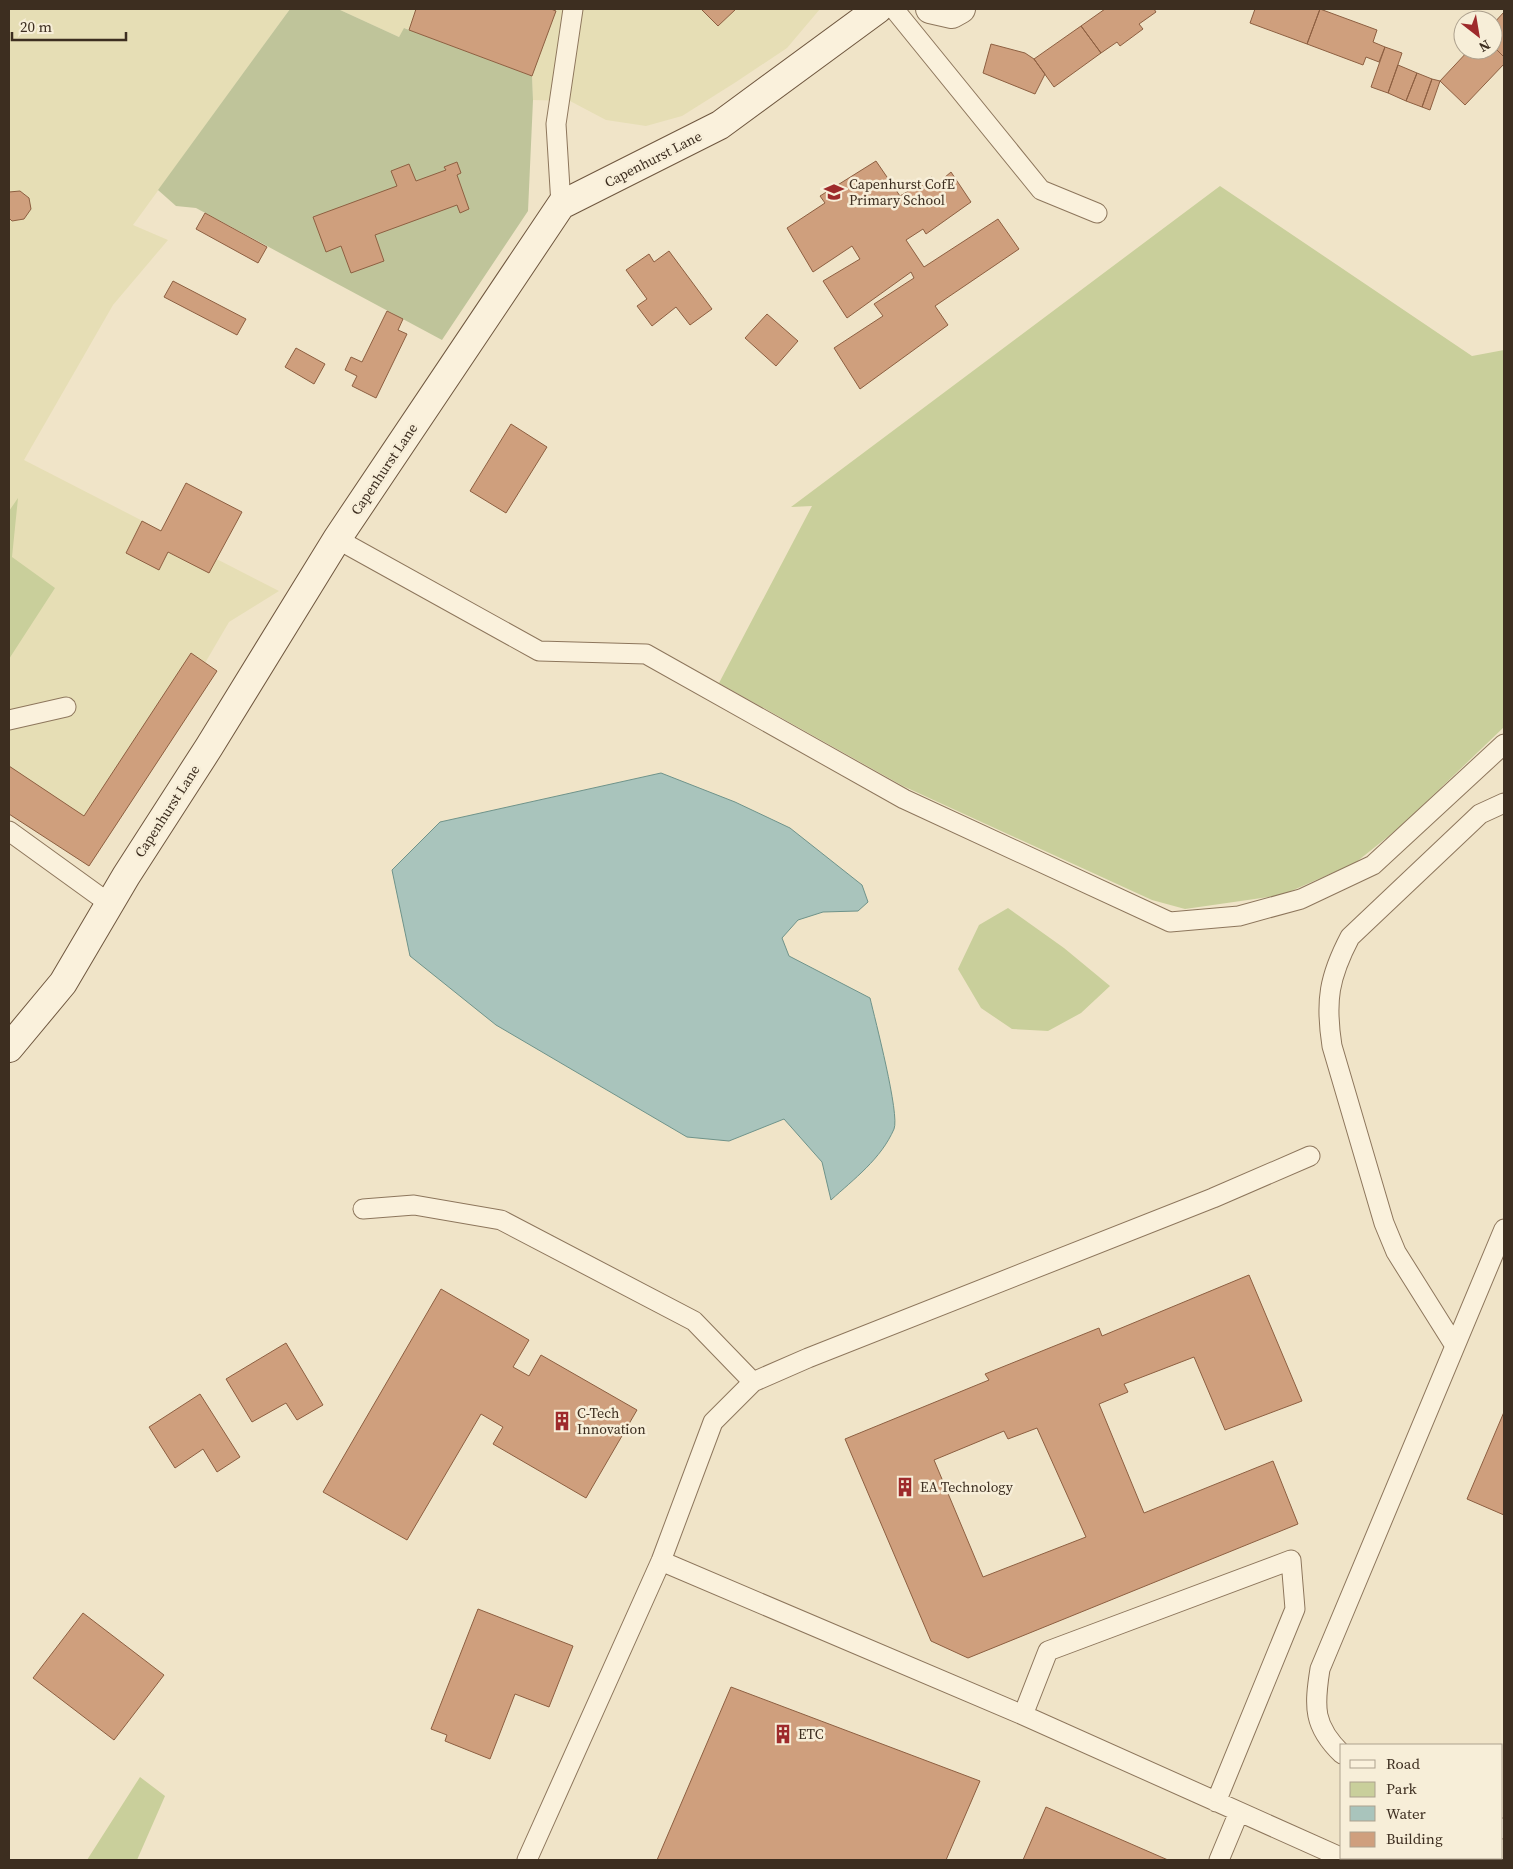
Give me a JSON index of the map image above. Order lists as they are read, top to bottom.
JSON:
{
  "streets": {
    "street": ["Capenhurst Lane"]
  },
  "places": {
    "school or university": ["Capenhurst CofE Primary School"],
    "building": ["C-Tech Innovation", "EA Technology", "ETC"]
  },
  "legend": [
    "Road",
    "Park",
    "Water",
    "Building"
  ],
  "scale_bar": "20 m",
  "north": "bottom right"
}
